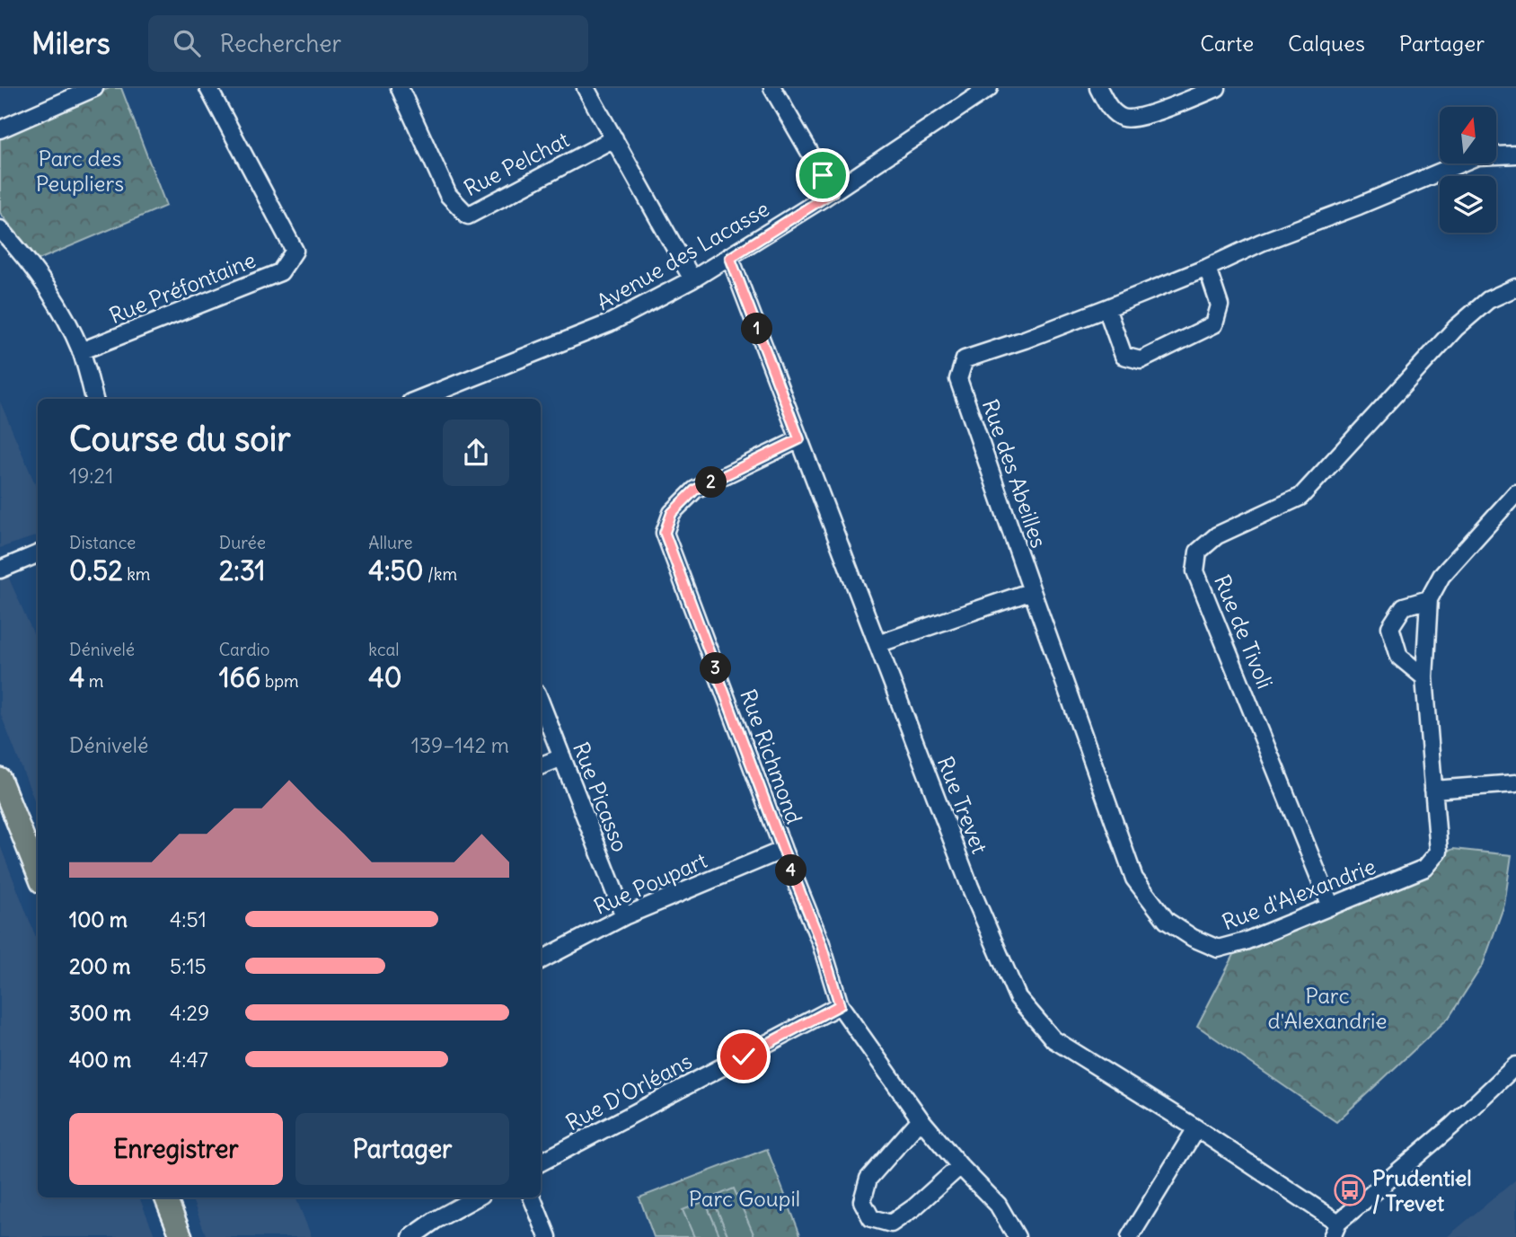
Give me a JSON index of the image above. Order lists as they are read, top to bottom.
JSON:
{
  "streets": {
    "street": [
      "Rue Pelchat",
      "Avenue des Lacasse",
      "Rue Préfontaine",
      "Rue des Abeilles",
      "Rue de Tivoli",
      "Rue Richmond",
      "Rue Picasso",
      "Rue Trevet",
      "Rue Poupart",
      "Rue d'Alexandrie",
      "Rue D'Orléans"
    ]
  },
  "crossings": [
    ["Avenue des Lacasse", "Rue Trevet"],
    ["Rue des Abeilles", "Rue d'Alexandrie"],
    ["Rue de Tivoli", "Rue d'Alexandrie"],
    ["Rue Richmond", "Rue Trevet"],
    ["Rue Richmond", "Rue Poupart"],
    ["Rue Richmond", "Rue D'Orléans"],
    ["Rue Picasso", "Rue Poupart"]
  ],
  "parks": ["Parc des Peupliers", "Parc d'Alexandrie", "Parc Goupil"],
  "places": {
    "bus stop": ["Prudentiel / Trevet"]
  },
  "north": "top",
  "page": {
    "header": "Milers",
    "search": "Rechercher",
    "nav": ["Carte", "Calques", "Partager"],
    "pins": [
      "1",
      "2",
      "3",
      "4"
    ],
    "heading": ["Course du soir", "19:21"],
    "stats": [
      ["Distance", "0.52 km"],
      ["Durée", "2:31"],
      ["Allure", "4:50 /km"],
      ["Dénivelé", "4 m"],
      ["Cardio", "166 bpm"],
      ["kcal", "40"]
    ],
    "chart": ["Dénivelé", "139–142 m"],
    "list": [
      {
        "name": "100 m",
        "note": "4:51"
      },
      {
        "name": "200 m",
        "note": "5:15"
      },
      {
        "name": "300 m",
        "note": "4:29"
      },
      {
        "name": "400 m",
        "note": "4:47"
      }
    ],
    "buttons": ["Enregistrer", "Partager"]
  }
}
